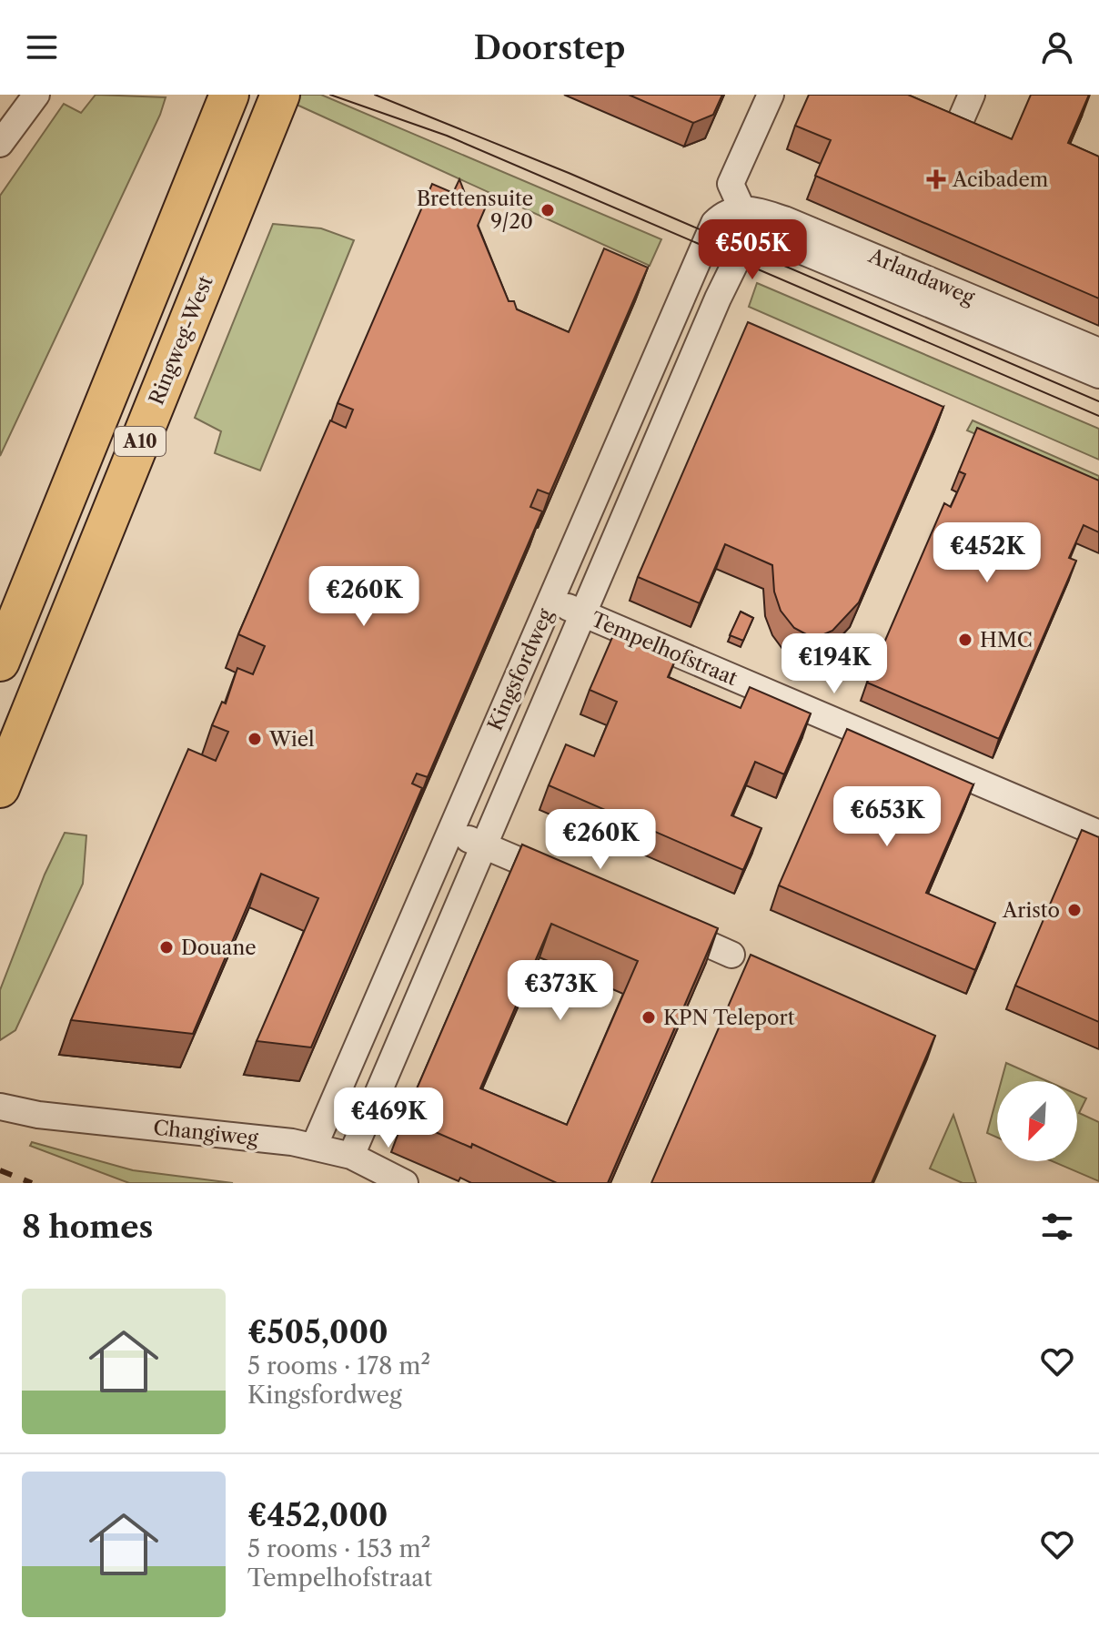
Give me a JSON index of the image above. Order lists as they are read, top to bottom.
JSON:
{
  "streets": {
    "highway": ["Ringweg-West", "A10"],
    "street": [
      "Arlandaweg",
      "Tempelhofstraat",
      "Kingsfordweg",
      "Changiweg"
    ]
  },
  "crossings": [
    ["Arlandaweg", "Kingsfordweg"],
    ["Tempelhofstraat", "Kingsfordweg"],
    ["Kingsfordweg", "Changiweg"]
  ],
  "places": {
    "health": ["Acibadem"],
    "other": [
      "Brettensuite 9/20",
      "HMC",
      "Wiel",
      "Aristo",
      "Douane",
      "KPN Teleport"
    ]
  },
  "north": "bottom left",
  "page": {
    "header": "Doorstep",
    "price": [
      "€505K",
      "€452K",
      "€260K",
      "€194K",
      "€653K",
      "€260K",
      "€373K",
      "€469K"
    ],
    "heading": "8 homes",
    "list": [
      {
        "name": "€505,000",
        "note": "5 rooms · 178 m² · Kingsfordweg"
      },
      {
        "name": "€452,000",
        "note": "5 rooms · 153 m² · Tempelhofstraat"
      }
    ]
  }
}
